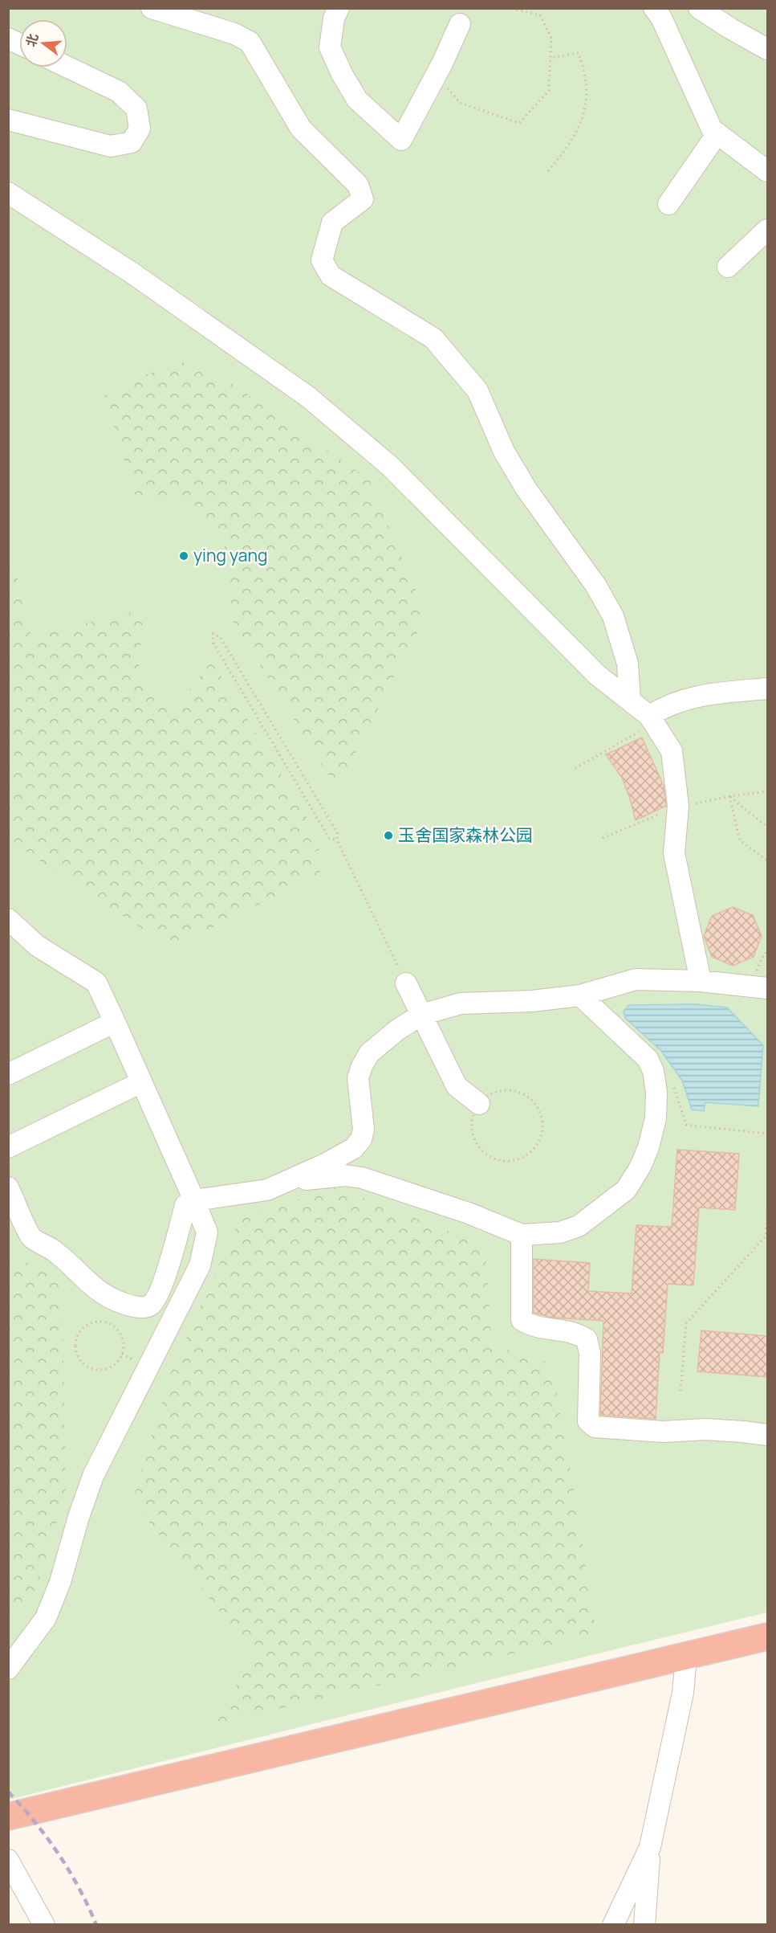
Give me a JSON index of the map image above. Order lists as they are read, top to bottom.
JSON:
{
  "places": ["ying yang", "玉舍国家森林公园"],
  "north": "left"
}
